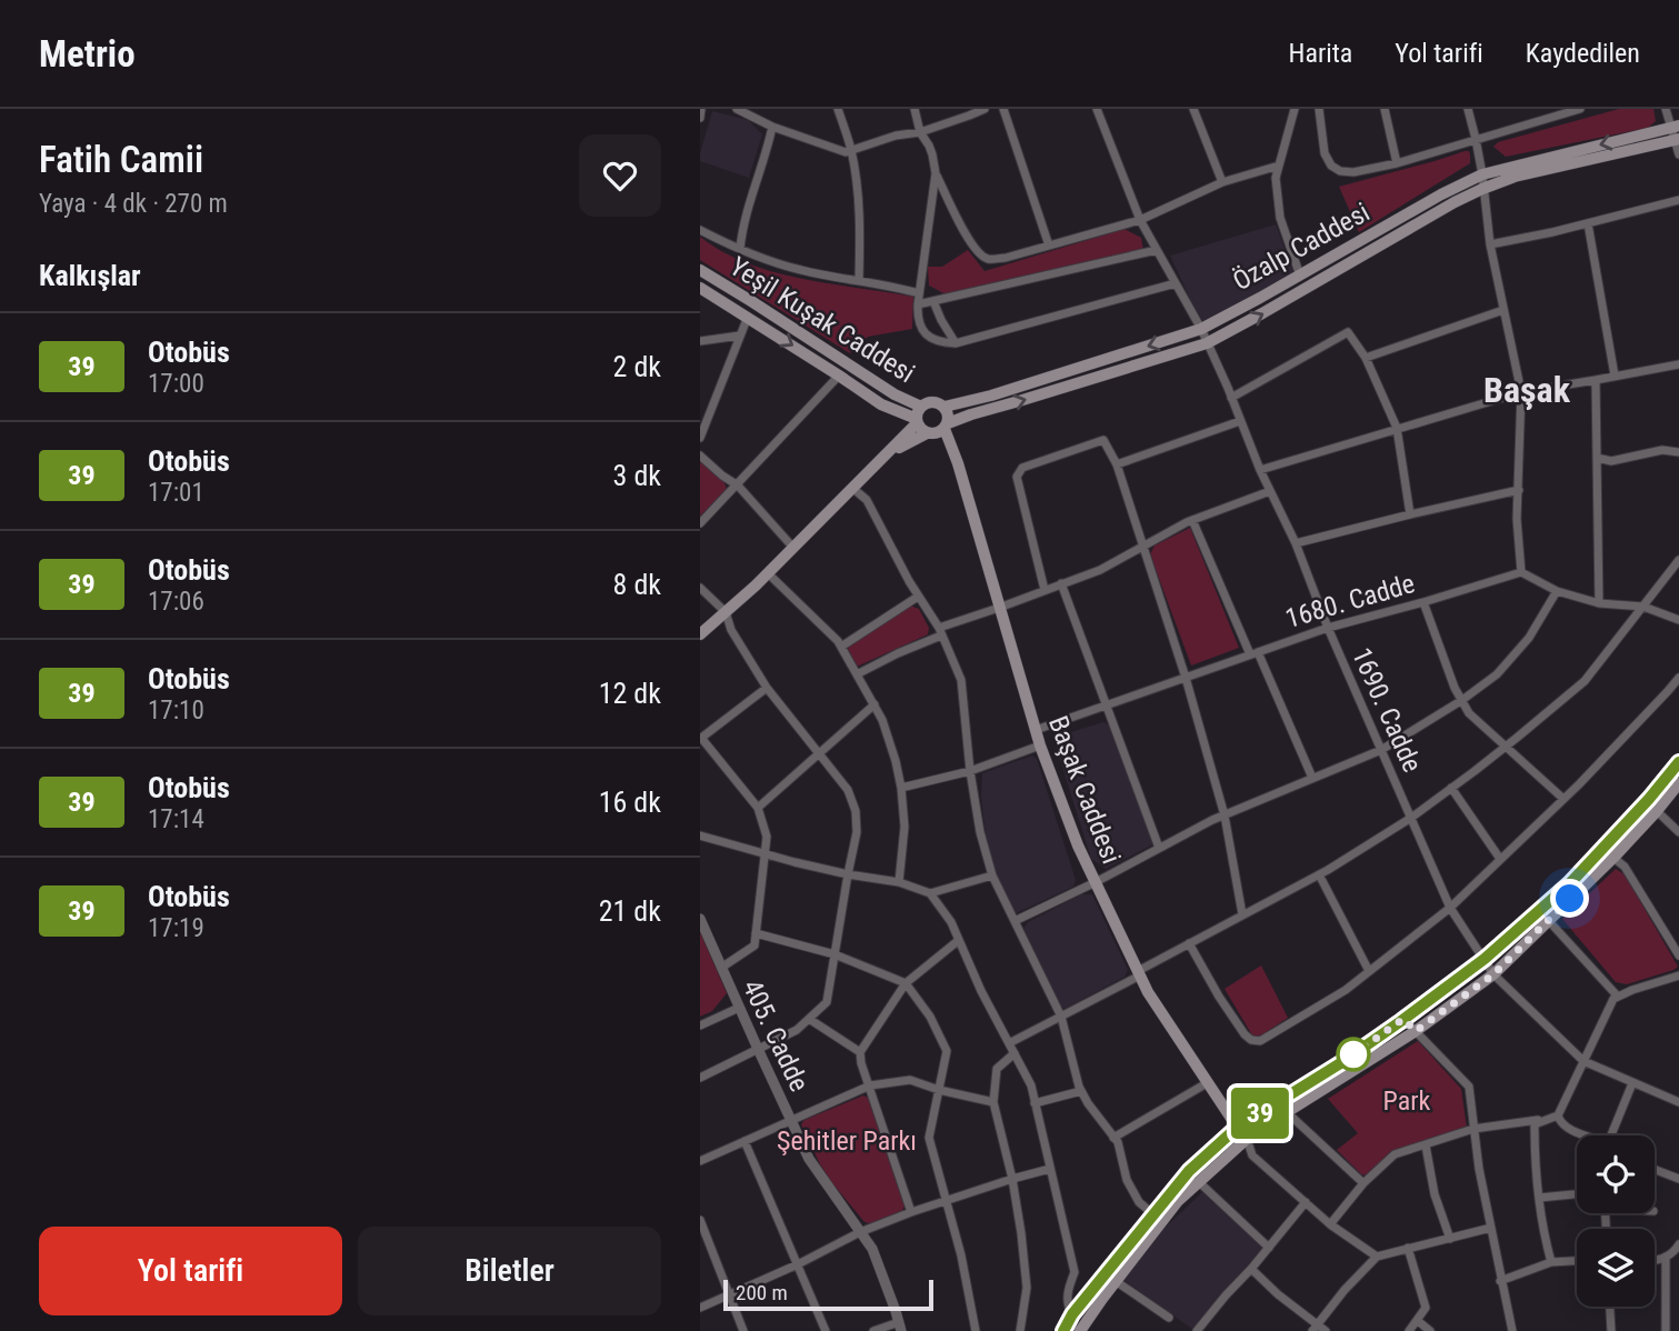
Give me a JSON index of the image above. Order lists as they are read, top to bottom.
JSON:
{
  "streets": {
    "main road": ["Özalp Caddesi", "Yeşil Kuşak Caddesi", "Başak Caddesi"],
    "street": ["1680. Cadde", "1690. Cadde", "405. Cadde"]
  },
  "crossings": [
    ["Özalp Caddesi", "Yeşil Kuşak Caddesi"],
    ["Özalp Caddesi", "1690. Cadde"],
    ["Özalp Caddesi", "Başak Caddesi"],
    ["Yeşil Kuşak Caddesi", "Başak Caddesi"],
    ["1680. Cadde", "1690. Cadde"],
    ["1680. Cadde", "Başak Caddesi"]
  ],
  "districts": ["Başak"],
  "parks": ["Park", "Şehitler Parkı"],
  "lines": ["bus line 39"],
  "scale_bar": "200 m",
  "page": {
    "header": "Metrio",
    "nav": ["Harita", "Yol tarifi", "Kaydedilen"],
    "heading": [
      ["Fatih Camii", "Yaya · 4 dk · 270 m"],
      "Kalkışlar"
    ],
    "on_map": "39",
    "list": [
      {
        "mark": "39",
        "name": "Otobüs",
        "note": "17:00",
        "value": "2 dk"
      },
      {
        "mark": "39",
        "name": "Otobüs",
        "note": "17:01",
        "value": "3 dk"
      },
      {
        "mark": "39",
        "name": "Otobüs",
        "note": "17:06",
        "value": "8 dk"
      },
      {
        "mark": "39",
        "name": "Otobüs",
        "note": "17:10",
        "value": "12 dk"
      },
      {
        "mark": "39",
        "name": "Otobüs",
        "note": "17:14",
        "value": "16 dk"
      },
      {
        "mark": "39",
        "name": "Otobüs",
        "note": "17:19",
        "value": "21 dk"
      }
    ],
    "buttons": ["Yol tarifi", "Biletler"],
    "scale": "200 m"
  }
}
